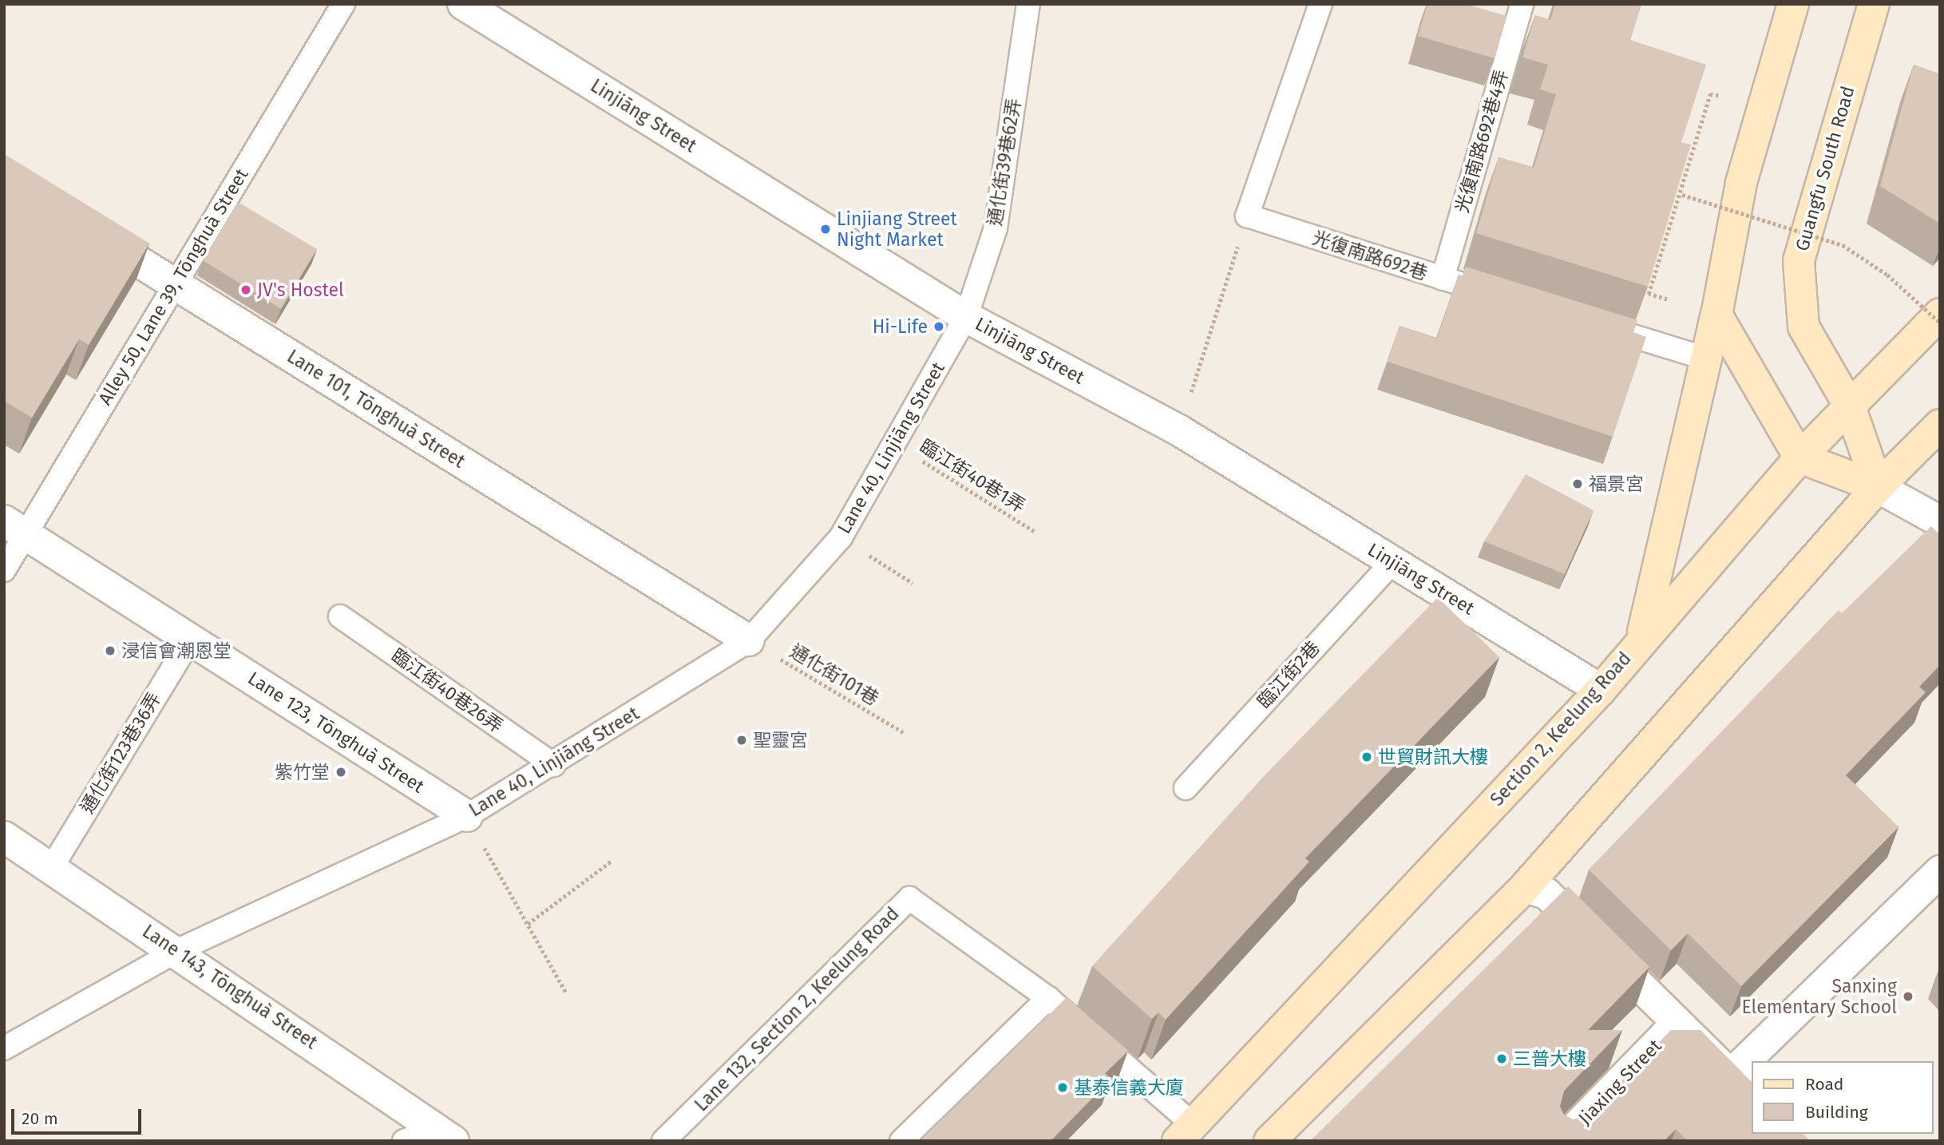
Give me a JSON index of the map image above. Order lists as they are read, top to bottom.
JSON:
{
  "streets": {
    "main road": ["Guangfu South Road", "Section 2, Keelung Road"],
    "street": [
      "Linjiāng Street",
      "Lane 101, Tōnghuà Street",
      "Lane 123, Tōnghuà Street",
      "Lane 143, Tōnghuà Street",
      "Jiaxing Street"
    ],
    "lane": [
      "光復南路692巷4弄",
      "通化街39巷62弄",
      "光復南路692巷",
      "Alley 50, Lane 39, Tōnghuà Street",
      "Lane 40, Linjiāng Street",
      "臨江街2巷",
      "臨江街40巷26弄",
      "通化街123巷36弄",
      "Lane 132, Section 2, Keelung Road"
    ],
    "path": ["臨江街40巷1弄", "通化街101巷"]
  },
  "crossings": [
    ["Linjiāng Street", "通化街39巷62弄"],
    ["Linjiāng Street", "Lane 40, Linjiāng Street"],
    ["Linjiāng Street", "臨江街2巷"],
    ["Linjiāng Street", "Section 2, Keelung Road"],
    ["光復南路692巷4弄", "光復南路692巷"],
    ["通化街39巷62弄", "Lane 40, Linjiāng Street"],
    ["Guangfu South Road", "Section 2, Keelung Road"],
    ["Alley 50, Lane 39, Tōnghuà Street", "Lane 101, Tōnghuà Street"],
    ["Alley 50, Lane 39, Tōnghuà Street", "Lane 123, Tōnghuà Street"],
    ["Lane 101, Tōnghuà Street", "Lane 40, Linjiāng Street"],
    ["Lane 101, Tōnghuà Street", "通化街101巷"],
    ["Lane 40, Linjiāng Street", "臨江街40巷1弄"],
    ["Lane 40, Linjiāng Street", "通化街101巷"],
    ["Lane 40, Linjiāng Street", "臨江街40巷26弄"],
    ["Lane 40, Linjiāng Street", "Lane 123, Tōnghuà Street"],
    ["Lane 40, Linjiāng Street", "Lane 143, Tōnghuà Street"],
    ["Section 2, Keelung Road", "Lane 132, Section 2, Keelung Road"],
    ["Lane 123, Tōnghuà Street", "通化街123巷36弄"],
    ["通化街123巷36弄", "Lane 143, Tōnghuà Street"]
  ],
  "places": [
    "Linjiang Street Night Market",
    "JV's Hostel",
    "Hi-Life",
    "福景宮",
    "浸信會潮恩堂",
    "聖靈宮",
    "世貿財訊大樓",
    "紫竹堂",
    "Sanxing Elementary School",
    "三普大樓",
    "基泰信義大廈"
  ],
  "legend": ["Road", "Building"],
  "scale_bar": "20 m"
}
